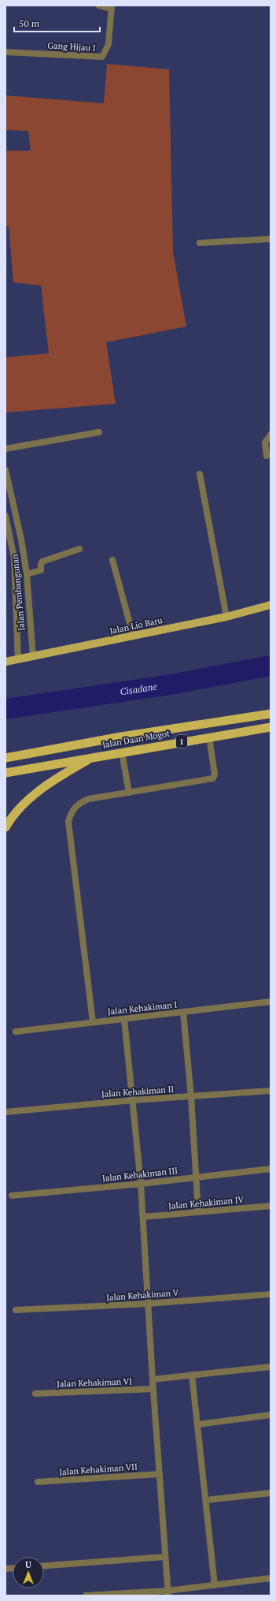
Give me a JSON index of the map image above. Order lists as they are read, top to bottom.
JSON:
{
  "streets": {
    "highway": ["Jalan Daan Mogot", "1"],
    "main road": ["Jalan Lio Baru"],
    "street": [
      "Gang Hijau I",
      "Jalan Pembangunan",
      "Jalan Kehakiman I",
      "Jalan Kehakiman II",
      "Jalan Kehakiman III",
      "Jalan Kehakiman IV",
      "Jalan Kehakiman V",
      "Jalan Kehakiman VI",
      "Jalan Kehakiman VII"
    ]
  },
  "crossings": [
    ["Jalan Pembangunan", "Jalan Lio Baru"]
  ],
  "water": ["Cisadane"],
  "scale_bar": "50 m",
  "north": "top"
}
